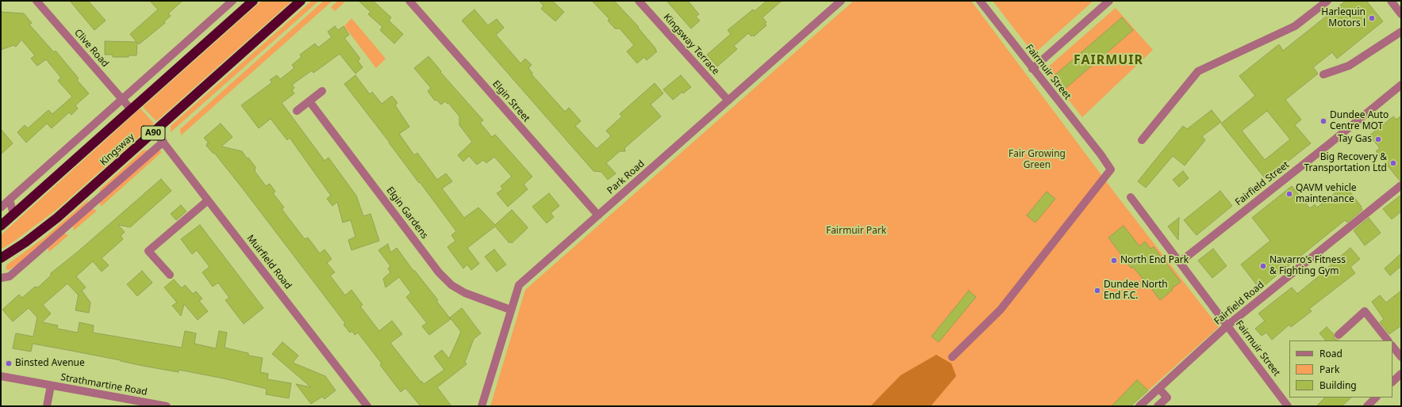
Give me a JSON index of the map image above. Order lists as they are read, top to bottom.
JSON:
{
  "streets": {
    "highway": ["A90", "Kingsway"],
    "street": [
      "Kingsway Terrace",
      "Clive Road",
      "Fairmuir Street",
      "Elgin Street",
      "Park Road",
      "Fairfield Street",
      "Elgin Gardens",
      "Muirfield Road",
      "Fairfield Road",
      "Strathmartine Road"
    ]
  },
  "crossings": [
    ["Kingsway Terrace", "Park Road"],
    ["Fairmuir Street", "Fairfield Street"],
    ["Fairmuir Street", "Fairfield Road"],
    ["Elgin Street", "Park Road"],
    ["Kingsway", "Muirfield Road"],
    ["Park Road", "Elgin Gardens"]
  ],
  "districts": ["FAIRMUIR"],
  "parks": ["Fair Growing Green", "Fairmuir Park"],
  "places": [
    "Harlequin Motors l",
    "Dundee Auto Centre MOT",
    "Tay Gas",
    "Big Recovery & Transportation Ltd",
    "QAVM vehicle maintenance",
    "North End Park",
    "Navarro's Fitness & Fighting Gym",
    "Dundee North End F.C.",
    "Binsted Avenue"
  ],
  "legend": ["Road", "Park", "Building"]
}
